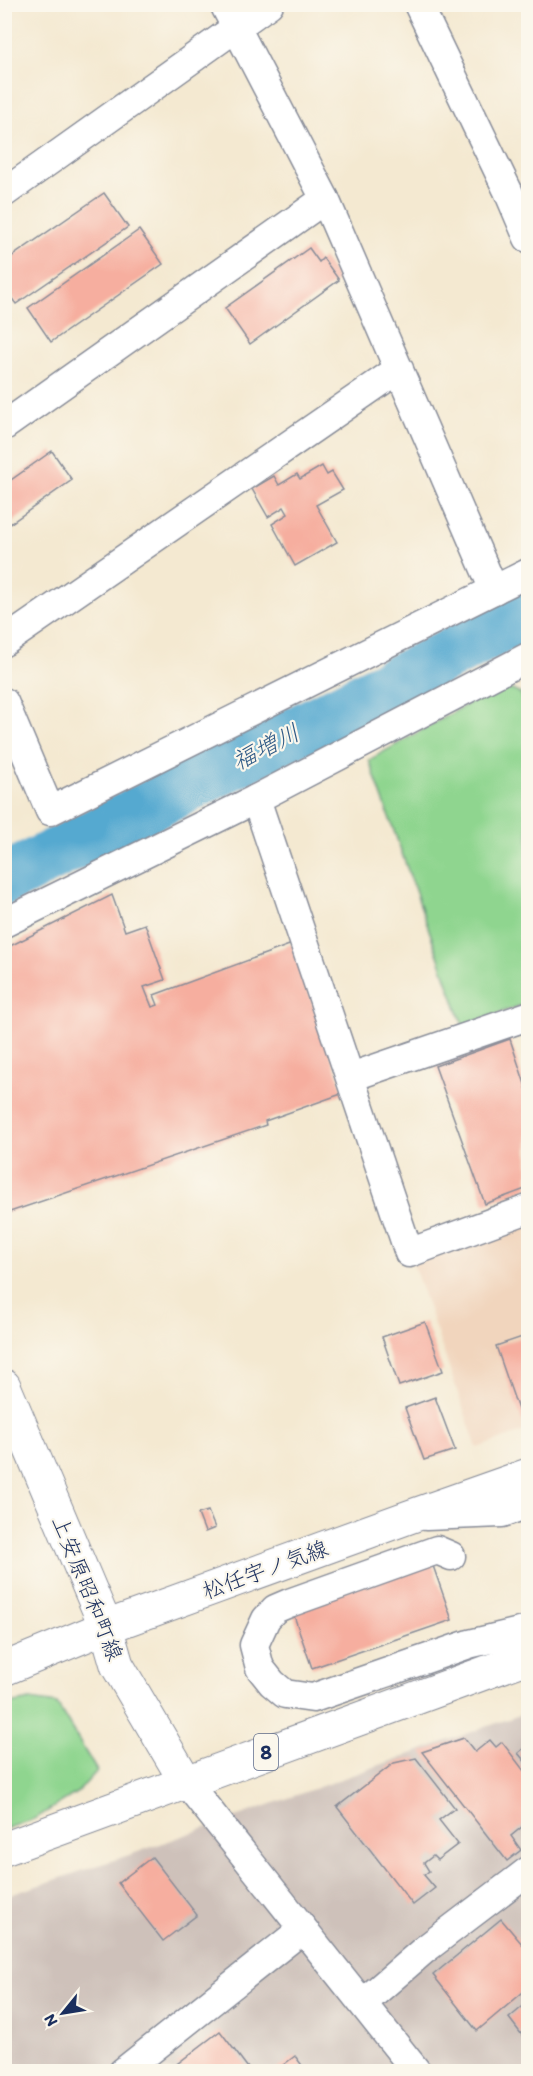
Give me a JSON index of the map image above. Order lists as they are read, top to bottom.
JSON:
{
  "streets": {
    "main road": ["松任宇ノ気線", "上安原昭和町線", "8"]
  },
  "crossings": [
    ["松任宇ノ気線", "上安原昭和町線"],
    ["上安原昭和町線", "8"]
  ],
  "water": ["福増川"],
  "north": "bottom left"
}
